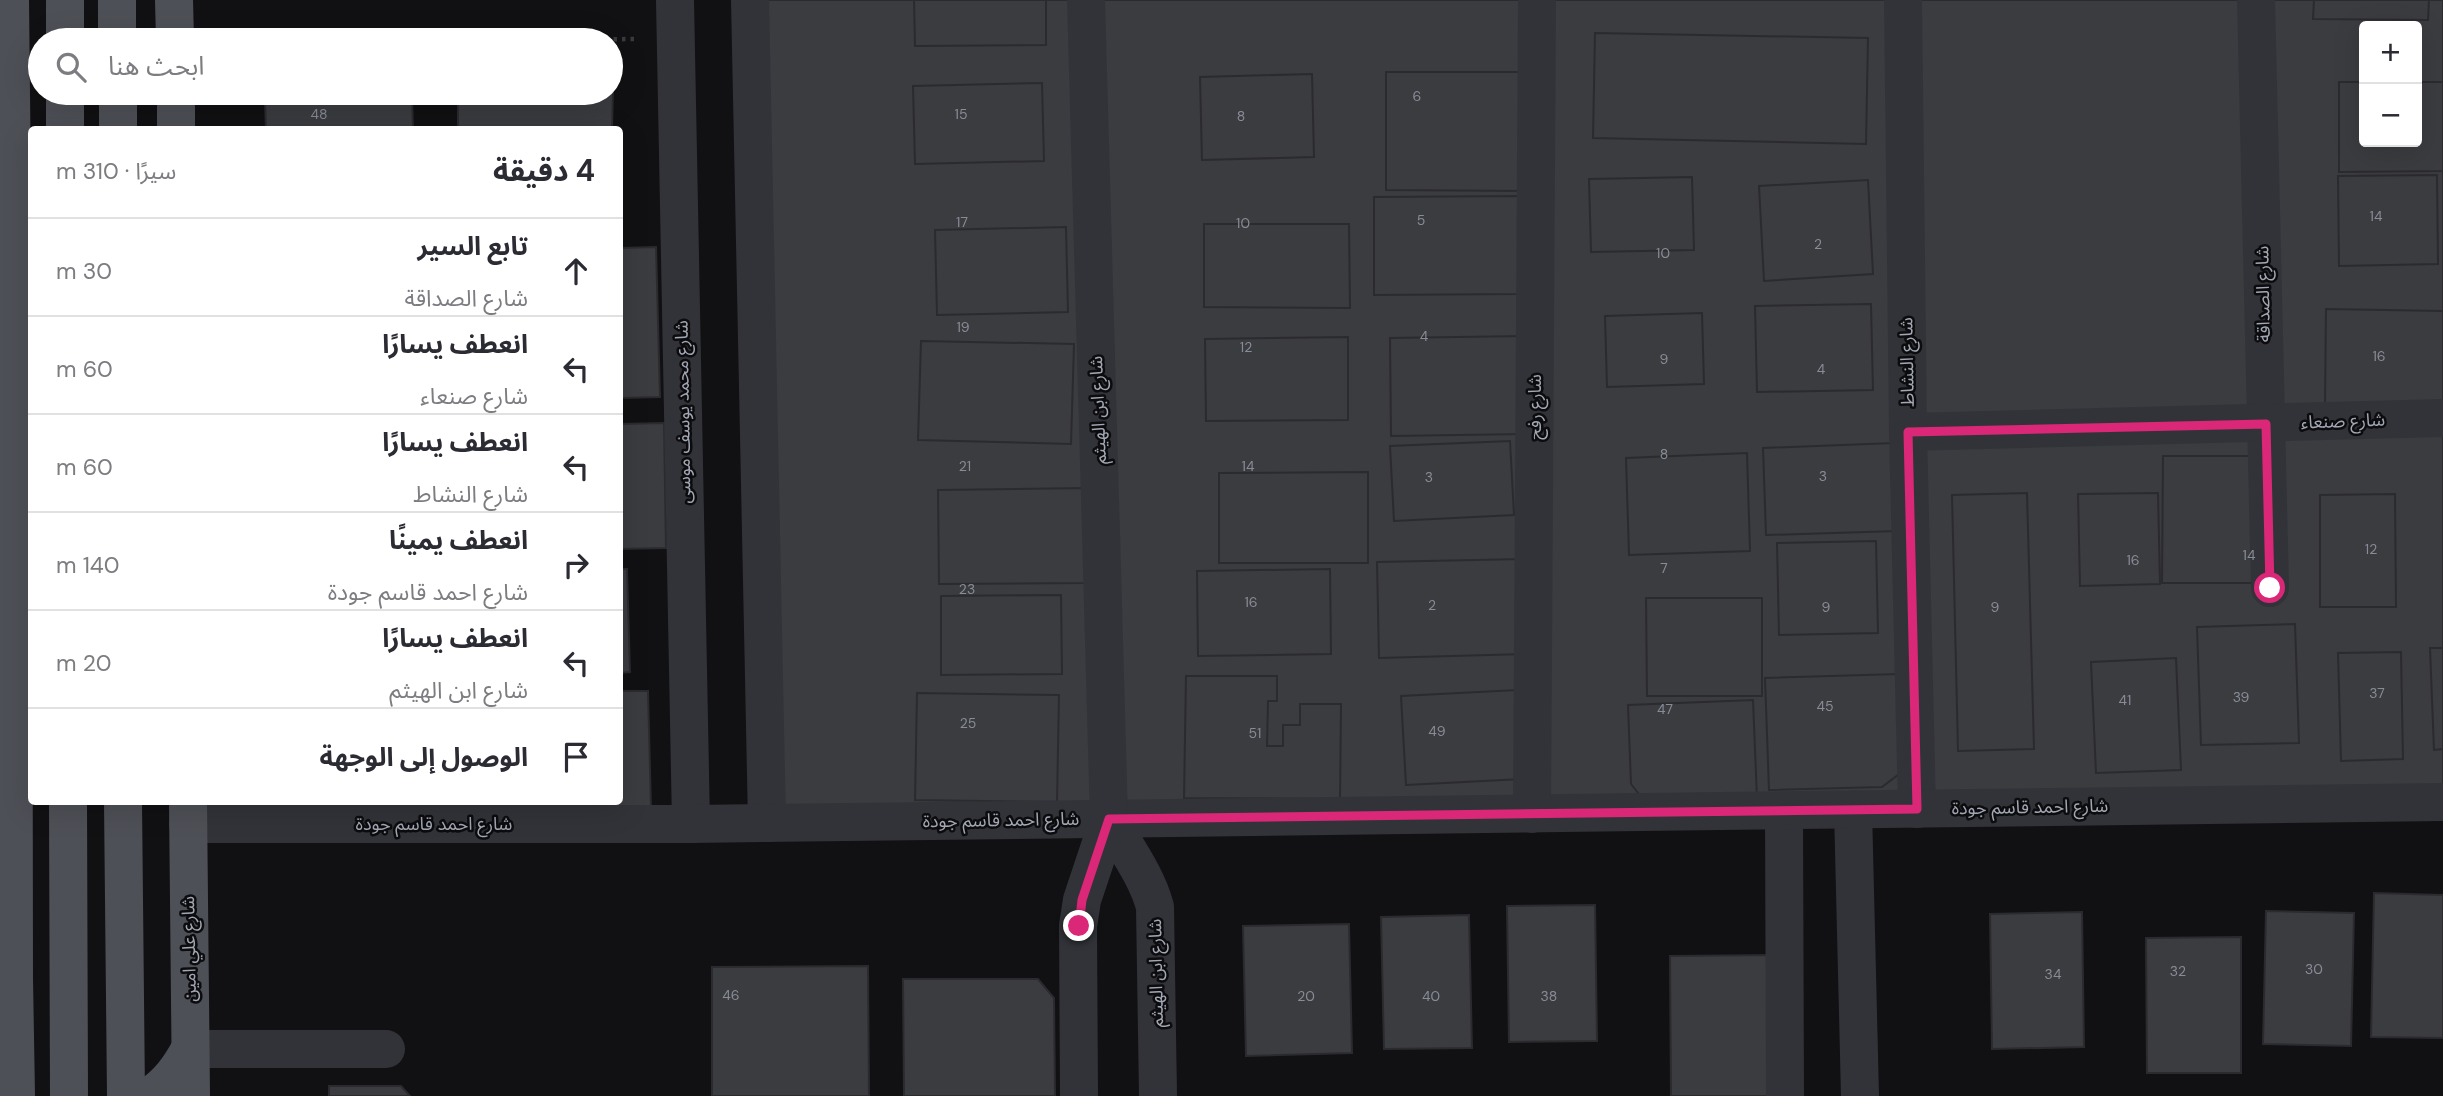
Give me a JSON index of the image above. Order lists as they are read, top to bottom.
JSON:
{
  "streets": {
    "main road": ["شارع علي امين"],
    "street": [
      "شارع الصداقة",
      "شارع النشاط",
      "شارع رفح",
      "شارع ابن الهيثم",
      "شارع محمد يوسف موسى",
      "شارع صنعاء",
      "شارع احمد قاسم جودة"
    ]
  },
  "crossings": [
    ["شارع الصداقة", "شارع صنعاء"],
    ["شارع النشاط", "شارع صنعاء"],
    ["شارع النشاط", "شارع احمد قاسم جودة"],
    ["شارع رفح", "شارع احمد قاسم جودة"],
    ["شارع ابن الهيثم", "شارع احمد قاسم جودة"],
    ["شارع محمد يوسف موسى", "شارع احمد قاسم جودة"],
    ["شارع احمد قاسم جودة", "شارع علي امين"]
  ],
  "house_numbers": [
    "6",
    "48",
    "15",
    "8",
    "14",
    "5",
    "17",
    "10",
    "2",
    "10",
    "19",
    "4",
    "12",
    "16",
    "9",
    "4",
    "8",
    "21",
    "14",
    "3",
    "3",
    "12",
    "14",
    "16",
    "7",
    "23",
    "16",
    "2",
    "9",
    "9",
    "37",
    "39",
    "41",
    "45",
    "47",
    "25",
    "49",
    "51",
    "30",
    "32",
    "34",
    "46",
    "20",
    "40",
    "38"
  ],
  "page": {
    "map_buttons": ["+", "−"],
    "search": "ابحث هنا",
    "heading": ["4 دقيقة", "سيرًا · 310 m"],
    "list": [
      ["تابع السير", "شارع الصداقة", "30 m"],
      ["انعطف يسارًا", "شارع صنعاء", "60 m"],
      ["انعطف يسارًا", "شارع النشاط", "60 m"],
      ["انعطف يمينًا", "شارع احمد قاسم جودة", "140 m"],
      ["انعطف يسارًا", "شارع ابن الهيثم", "20 m"],
      "الوصول إلى الوجهة"
    ]
  }
}
